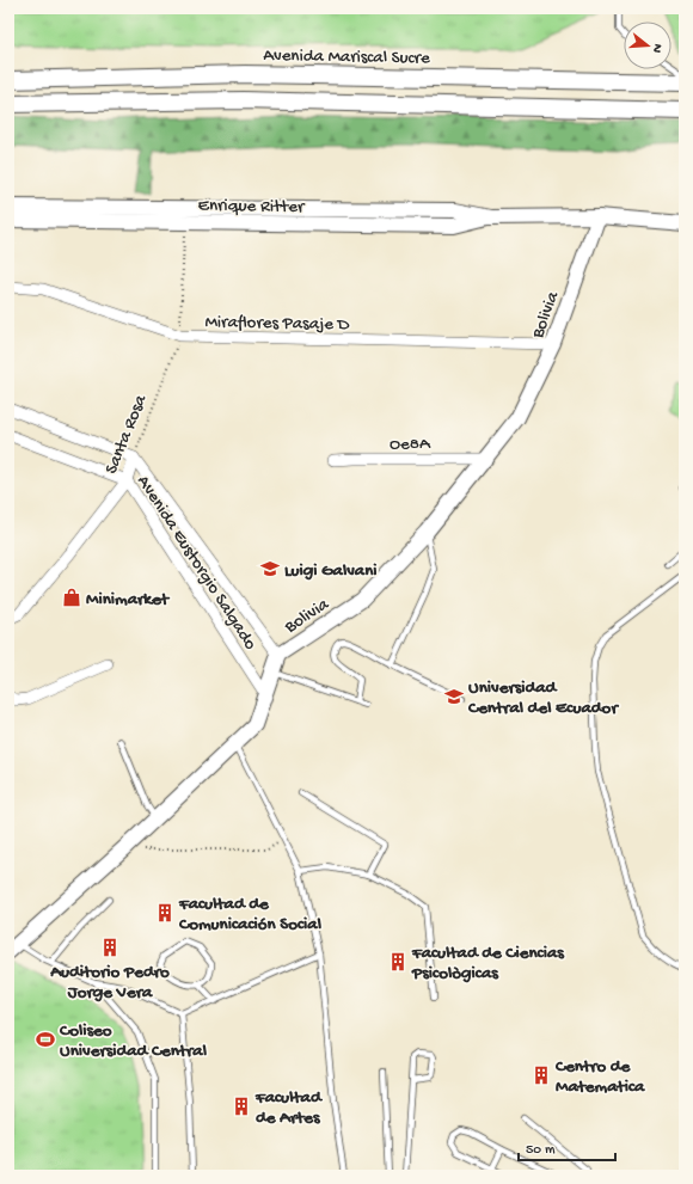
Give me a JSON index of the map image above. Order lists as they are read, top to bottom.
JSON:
{
  "streets": {
    "main road": ["Avenida Mariscal Sucre"],
    "street": [
      "Enrique Ritter",
      "Bolivia",
      "Miraflores Pasaje D",
      "Santa Rosa",
      "Oe8A",
      "Avenida Eustorgio Salgado"
    ]
  },
  "crossings": [
    ["Enrique Ritter", "Bolivia"],
    ["Enrique Ritter", "Santa Rosa"],
    ["Bolivia", "Miraflores Pasaje D"],
    ["Bolivia", "Oe8A"],
    ["Bolivia", "Avenida Eustorgio Salgado"],
    ["Miraflores Pasaje D", "Santa Rosa"],
    ["Santa Rosa", "Avenida Eustorgio Salgado"]
  ],
  "places": {
    "school or university": ["Luigi Galvani", "Universidad Central del Ecuador"],
    "shop": ["Minimarket"],
    "building": [
      "Facultad de Comunicación Social",
      "Auditorio Pedro Jorge Vera",
      "Facultad de Ciencias Psicològicas",
      "Centro de Matematica",
      "Facultad de Artes"
    ],
    "sports": ["Coliseo Universidad Central"]
  },
  "scale_bar": "50 m",
  "north": "right"
}
